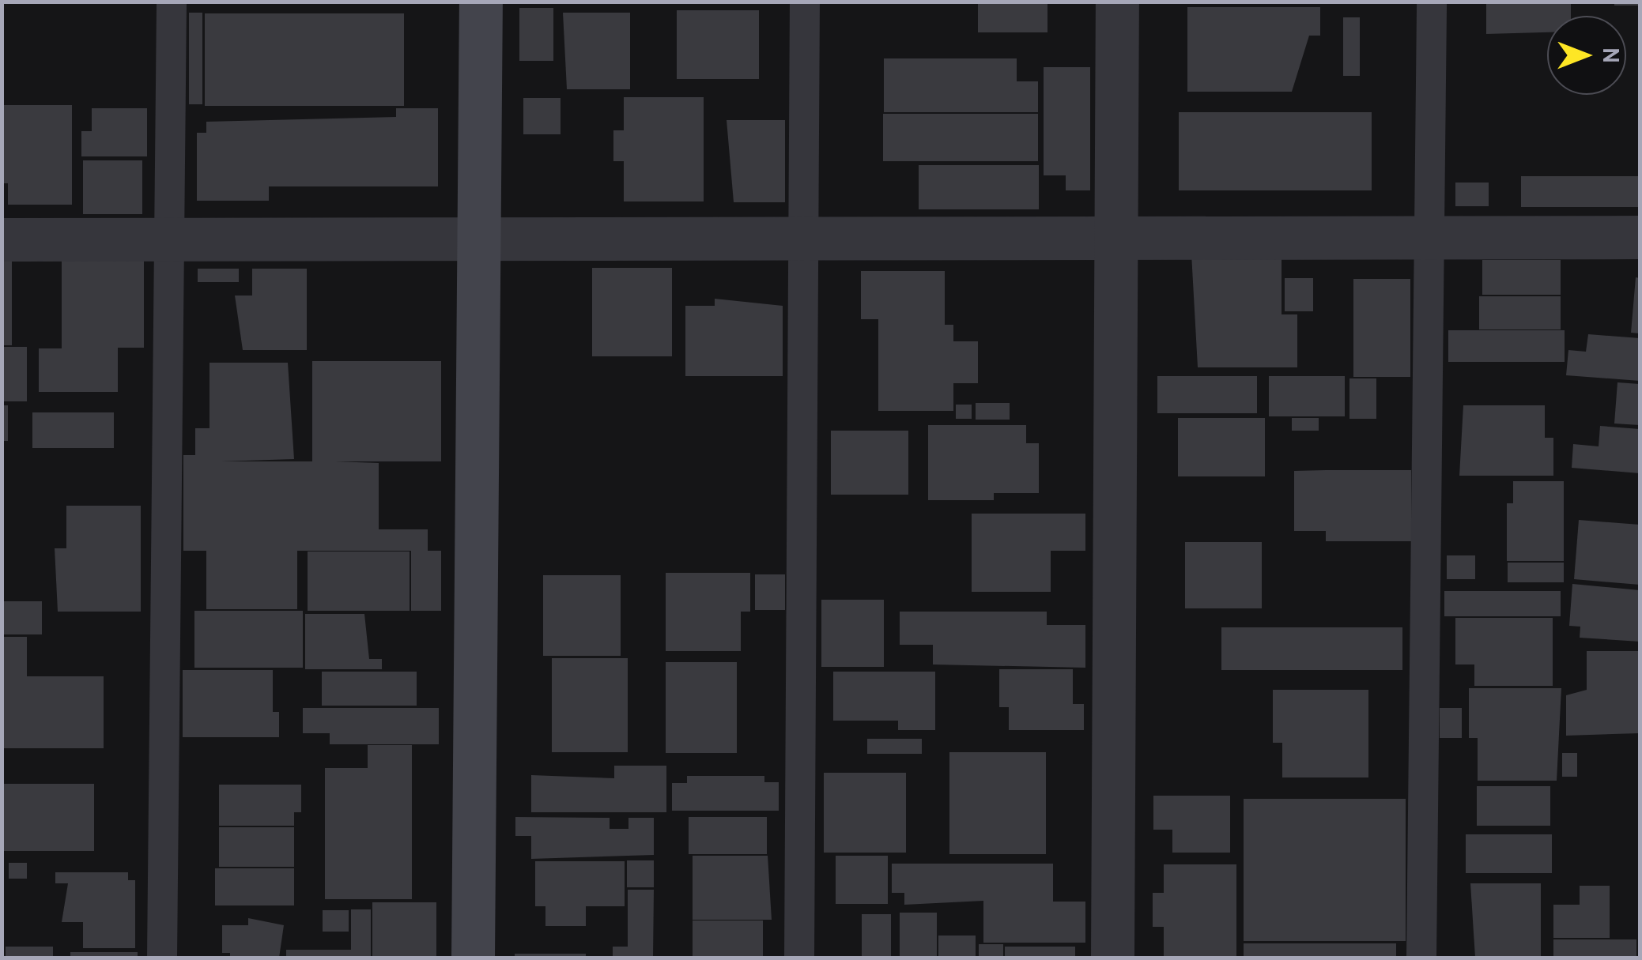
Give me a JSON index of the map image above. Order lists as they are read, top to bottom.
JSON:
{
  "north": "right"
}
